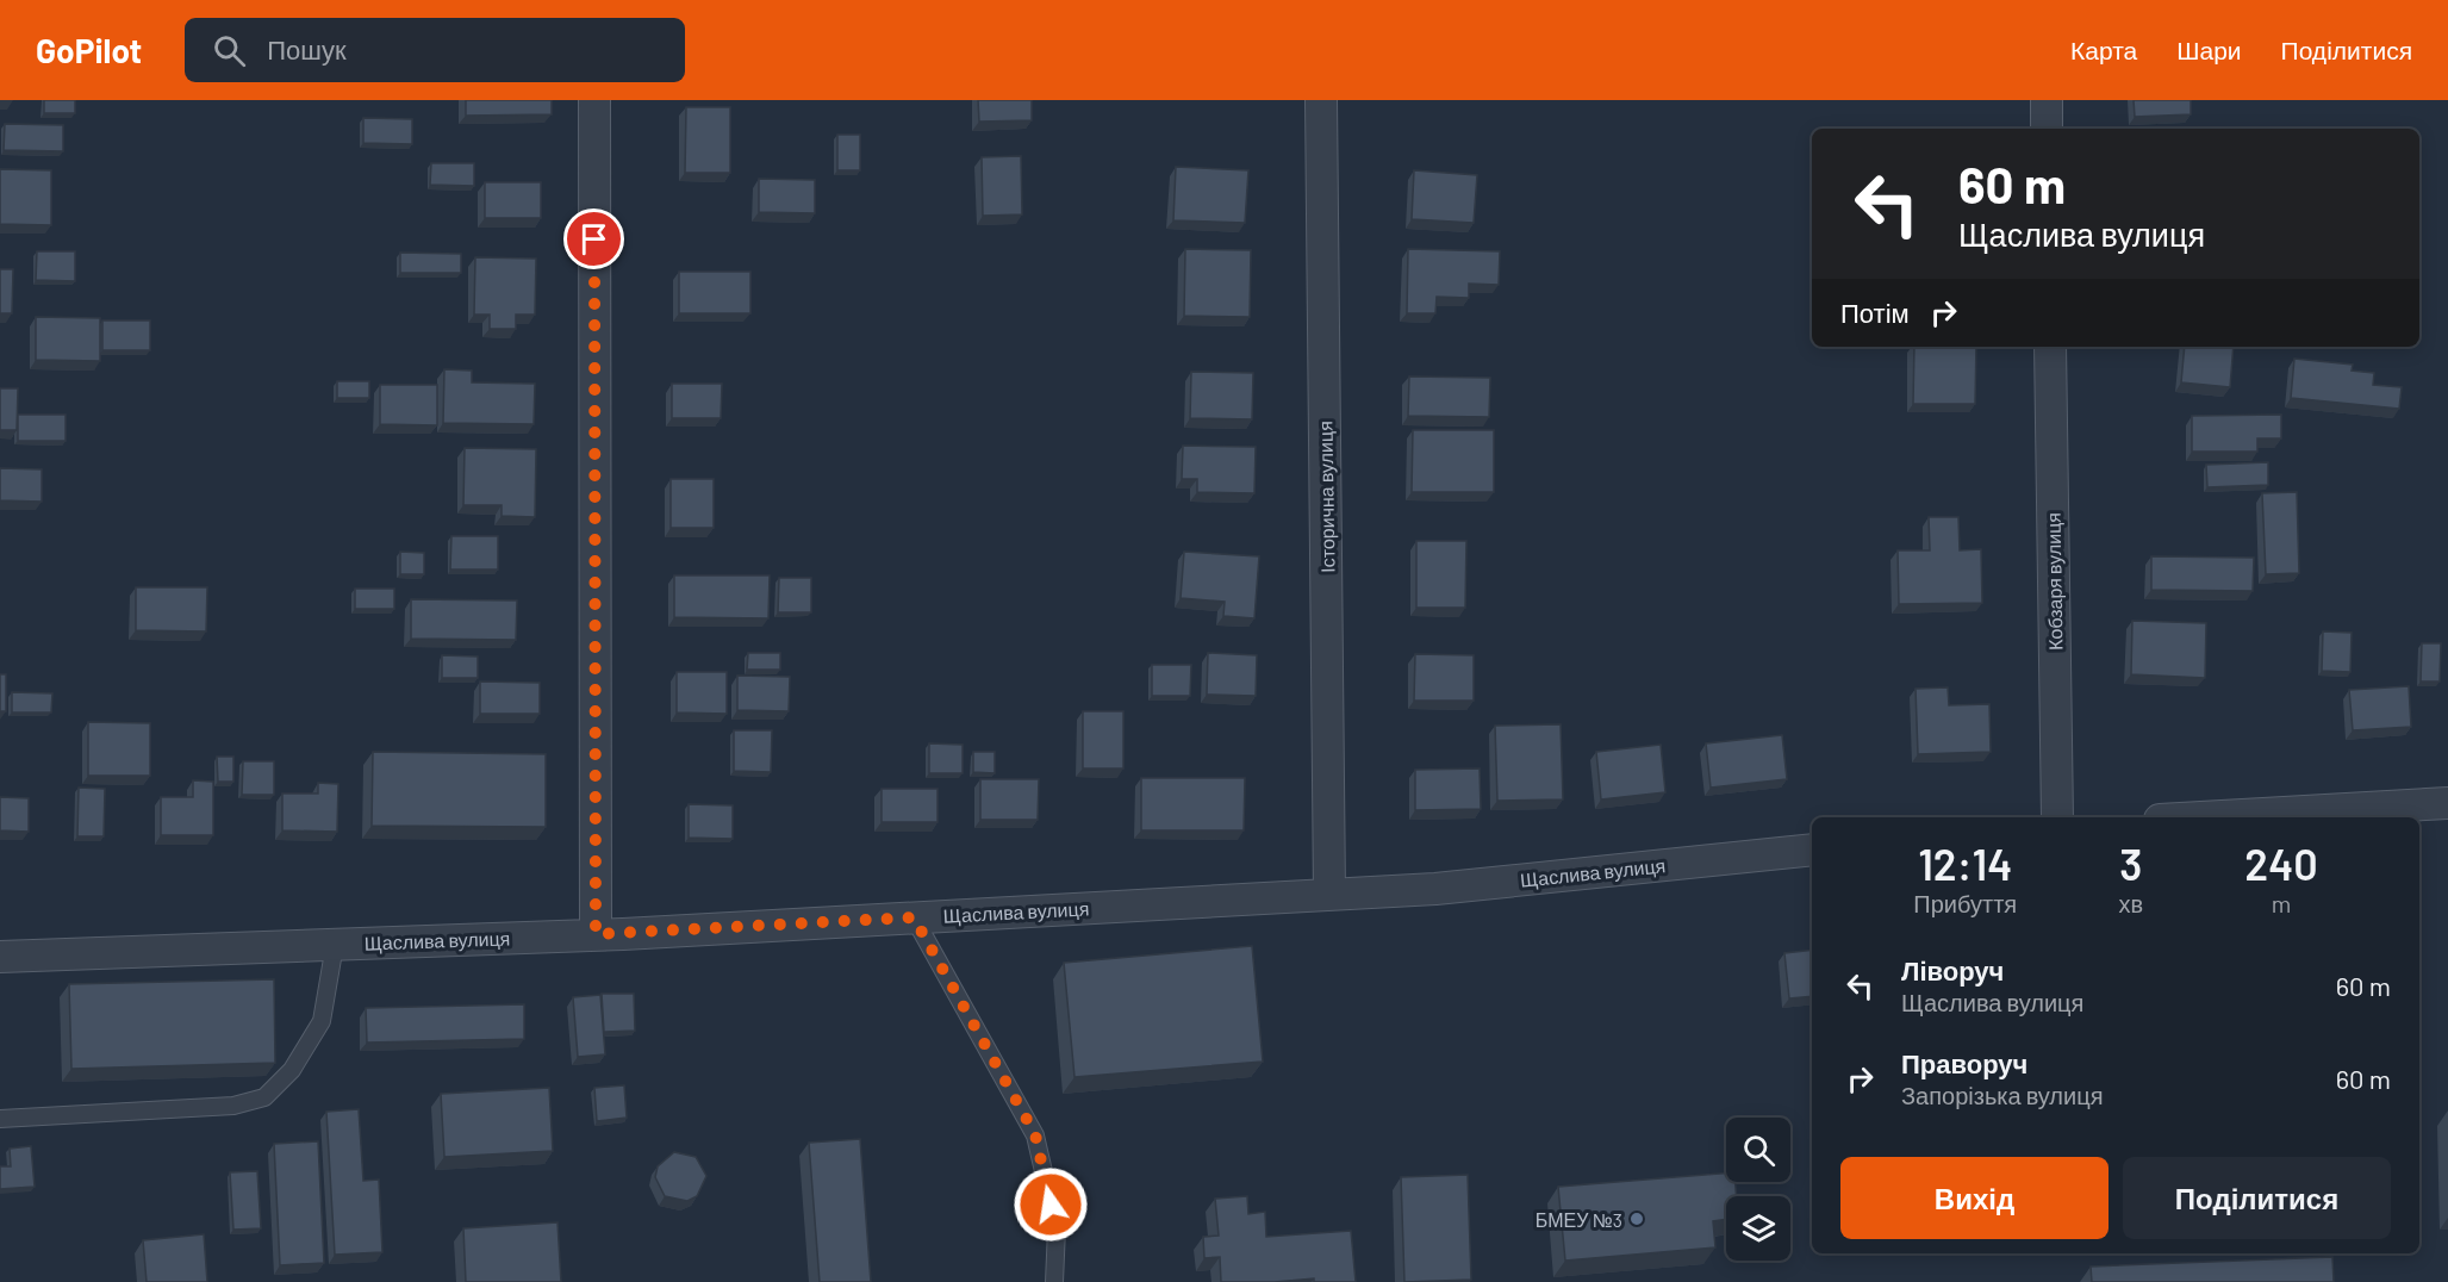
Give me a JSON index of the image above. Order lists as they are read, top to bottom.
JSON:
{
  "streets": {
    "street": ["Історична вулиця", "Кобзаря вулиця", "Щаслива вулиця"]
  },
  "crossings": [
    ["Історична вулиця", "Щаслива вулиця"]
  ],
  "places": ["БМЕУ №3"],
  "page": {
    "header": "GoPilot",
    "search": "Пошук",
    "nav": ["Карта", "Шари", "Поділитися"],
    "turn": ["60 m", "Щаслива вулиця"],
    "then": "Потім",
    "eta": [
      "12:14",
      "Прибуття",
      "3",
      "хв",
      "240",
      "m"
    ],
    "list": [
      {
        "name": "Ліворуч",
        "note": "Щаслива вулиця",
        "value": "60 m"
      },
      {
        "name": "Праворуч",
        "note": "Запорізька вулиця",
        "value": "60 m"
      }
    ],
    "buttons": ["Вихід", "Поділитися"]
  }
}
